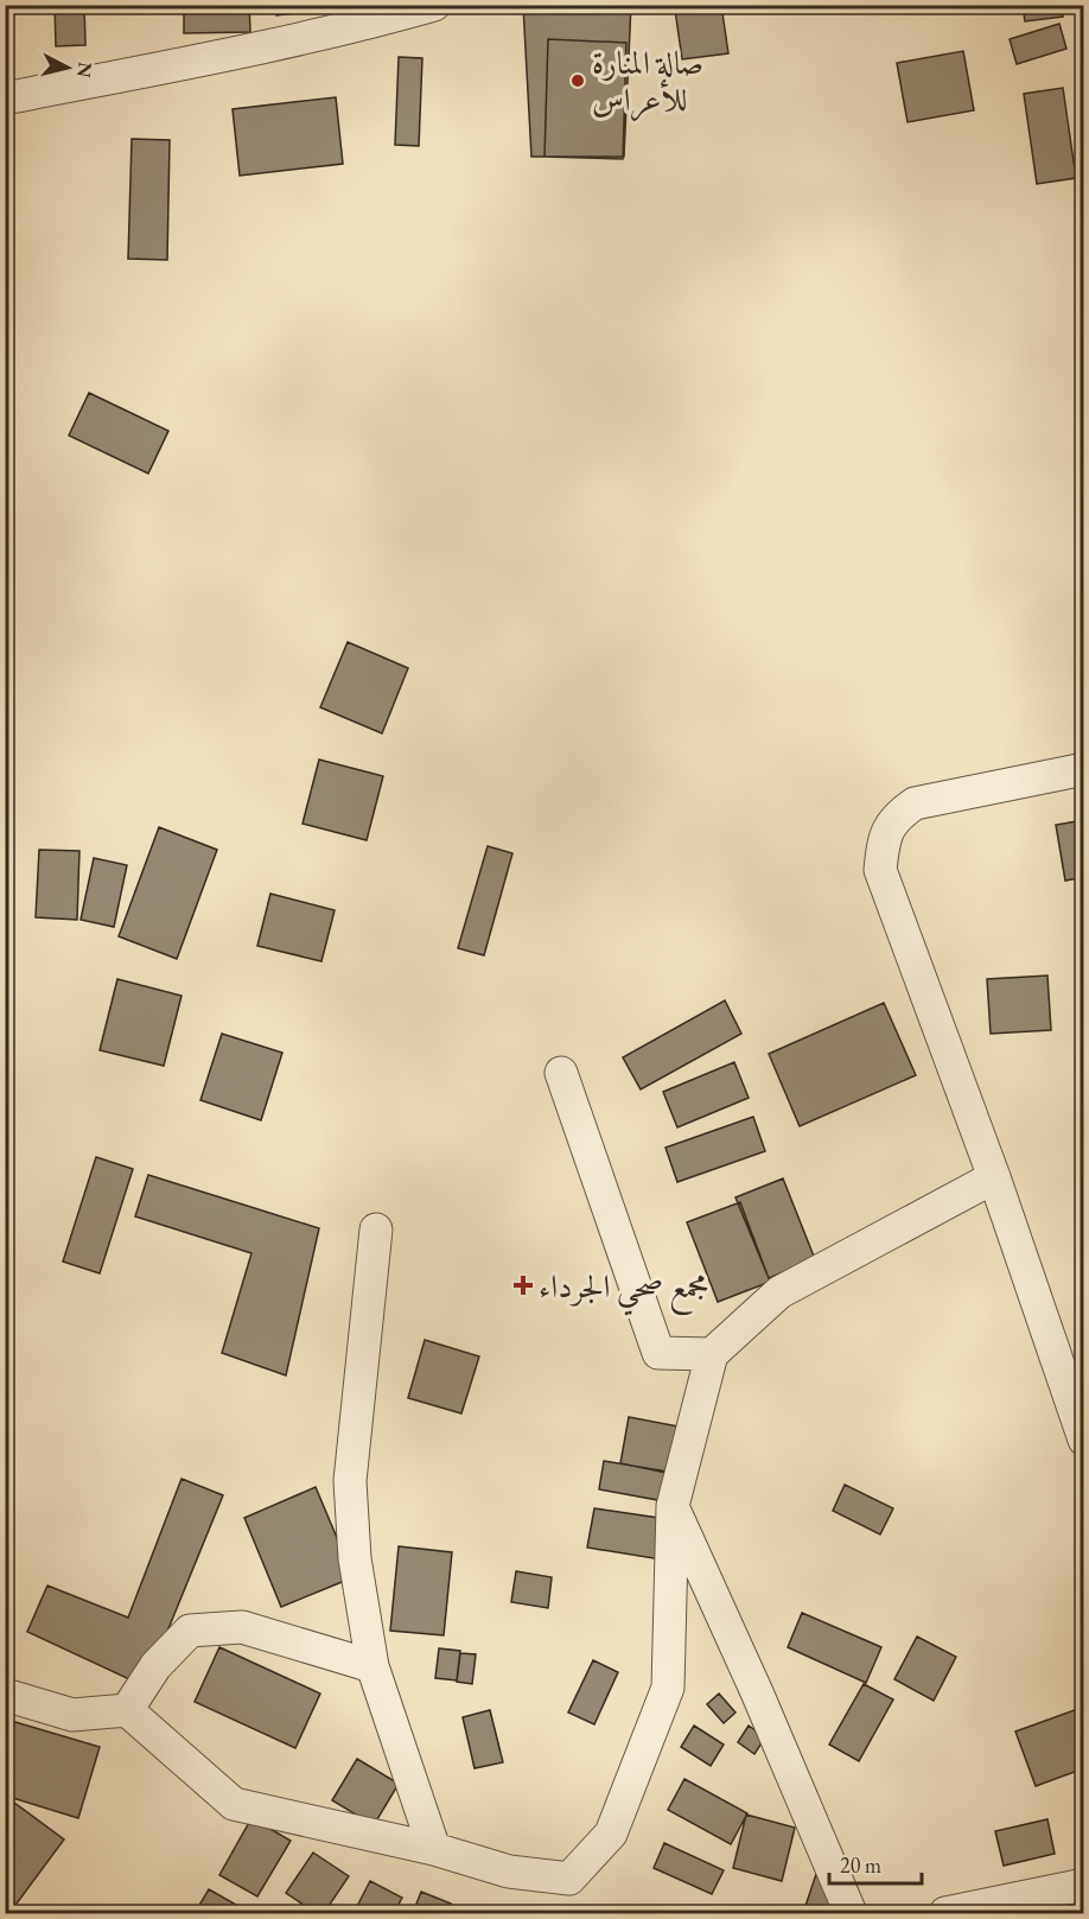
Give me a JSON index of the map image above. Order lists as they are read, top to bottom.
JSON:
{
  "places": {
    "other": ["صالة المنارة للأعراس"],
    "health": ["مجمع صحي الجرداء"]
  },
  "scale_bar": "20 m",
  "north": "right"
}
